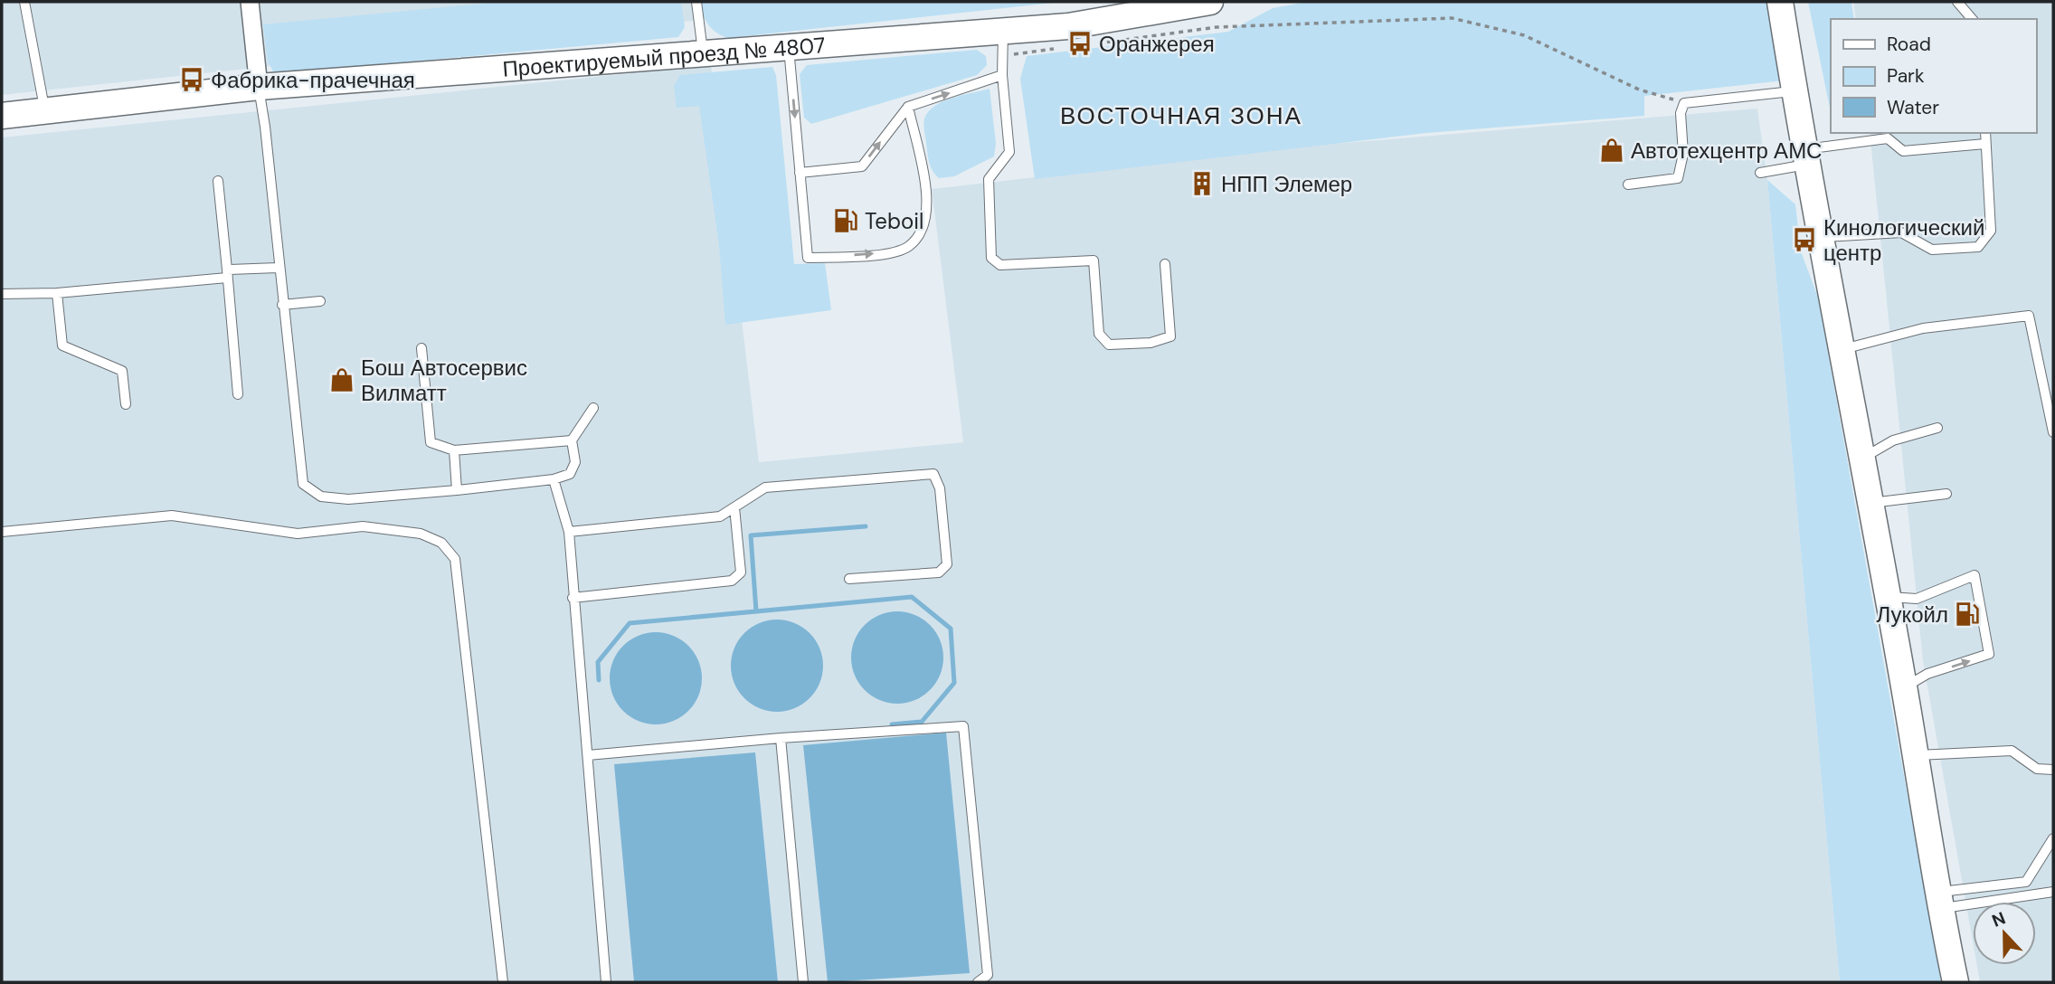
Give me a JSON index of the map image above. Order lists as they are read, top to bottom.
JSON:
{
  "streets": {
    "main road": ["Проектируемый проезд № 4807"]
  },
  "districts": ["ВОСТОЧНАЯ ЗОНА"],
  "places": {
    "bus stop": ["Оранжерея", "Фабрика-прачечная", "Кинологический центр"],
    "shop": ["Автотехцентр АМС", "Бош Автосервис Вилматт"],
    "building": ["НПП Элемер"],
    "fuel station": ["Teboil", "Лукойл"]
  },
  "legend": ["Road", "Park", "Water"],
  "north": "top"
}
